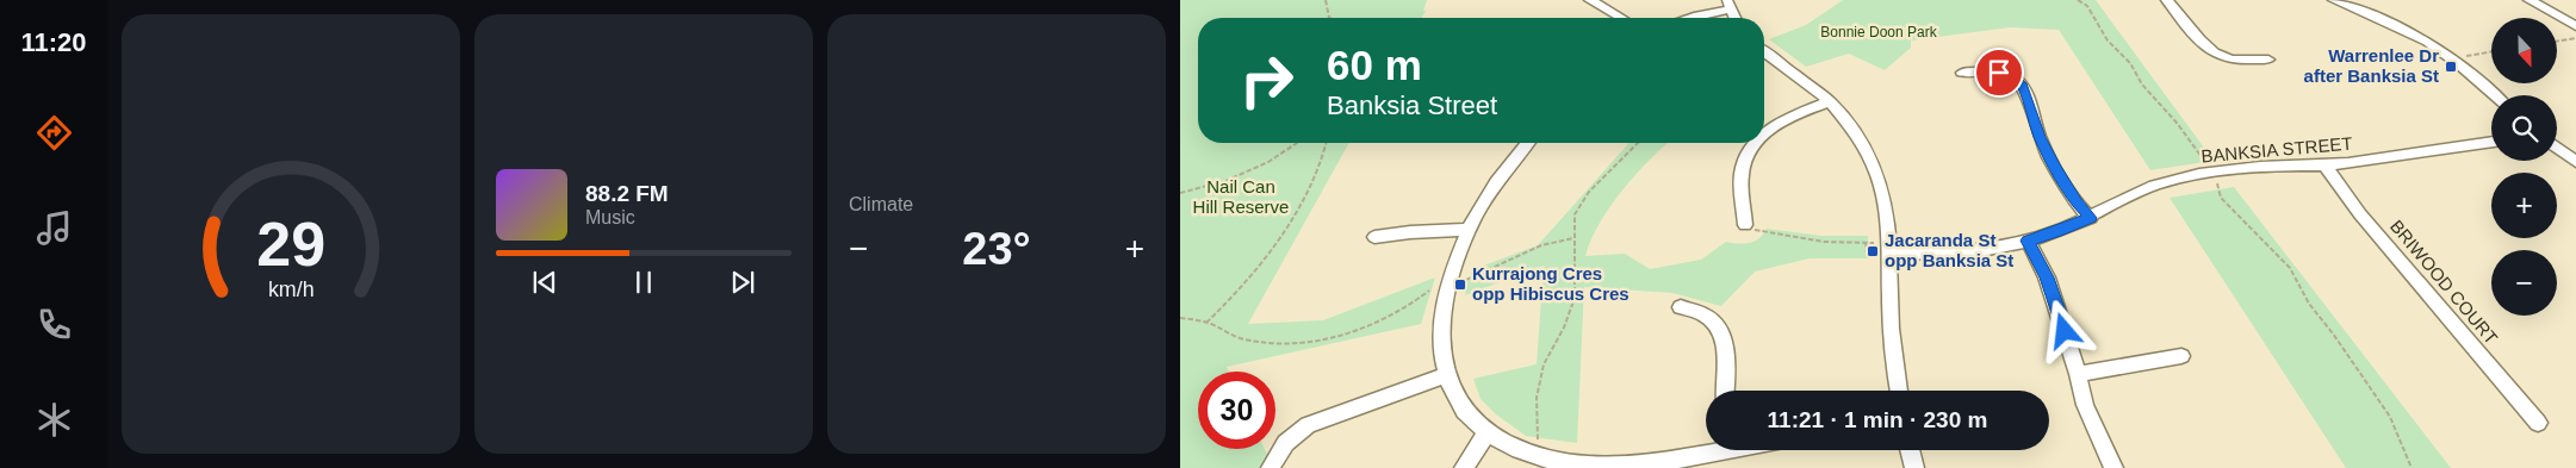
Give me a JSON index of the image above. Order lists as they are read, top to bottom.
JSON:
{
  "streets": {
    "street": ["BANKSIA STREET", "BRIWOOD COURT"]
  },
  "crossings": [
    ["BANKSIA STREET", "BRIWOOD COURT"]
  ],
  "parks": ["Bonnie Doon Park", "Nail Can Hill Reserve"],
  "places": {
    "transit": ["Warrenlee Dr after Banksia St", "Jacaranda St opp Banksia St", "Kurrajong Cres opp Hibiscus Cres"]
  },
  "north": "bottom",
  "page": {
    "tabs": "11:20",
    "tile": "Climate",
    "map_buttons": ["+", "−"],
    "turn": ["60 m", "Banksia Street"],
    "song": ["88.2 FM", "Music"],
    "heat": ["−", "23°", "+"],
    "limit": "30",
    "trip": "11:21 · 1 min · 230 m",
    "gauge": ["29", "km/h"]
  }
}
